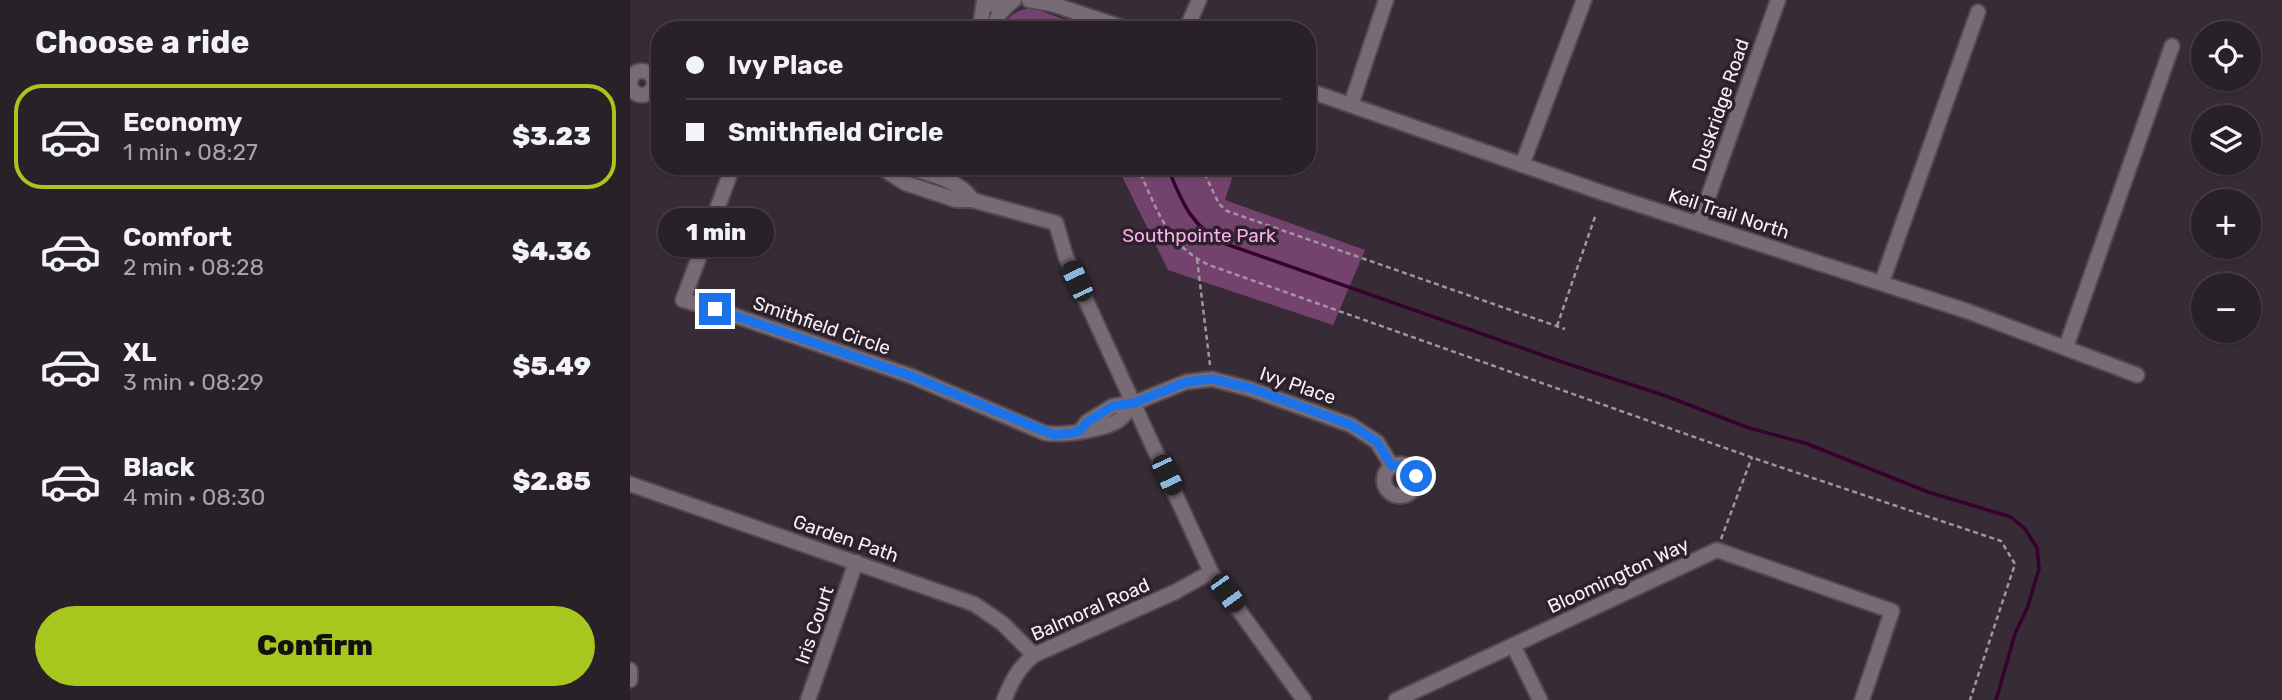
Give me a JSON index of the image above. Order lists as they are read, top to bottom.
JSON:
{
  "streets": {
    "street": [
      "Duskridge Road",
      "Keil Trail North",
      "Smithfield Circle",
      "Ivy Place",
      "Garden Path",
      "Bloomington Way",
      "Balmoral Road",
      "Iris Court"
    ]
  },
  "crossings": [
    ["Duskridge Road", "Keil Trail North"],
    ["Smithfield Circle", "Ivy Place"],
    ["Garden Path", "Balmoral Road"],
    ["Garden Path", "Iris Court"]
  ],
  "parks": ["Southpointe Park"],
  "page": {
    "heading": "Choose a ride",
    "map_buttons": ["+", "−"],
    "banner": ["Ivy Place", "Smithfield Circle"],
    "list": [
      {
        "name": "Economy",
        "note": "1 min · 08:27",
        "value": "$3.23"
      },
      {
        "name": "Comfort",
        "note": "2 min · 08:28",
        "value": "$4.36"
      },
      {
        "name": "XL",
        "note": "3 min · 08:29",
        "value": "$5.49"
      },
      {
        "name": "Black",
        "note": "4 min · 08:30",
        "value": "$2.85"
      }
    ],
    "bubble": "1 min",
    "buttons": "Confirm"
  }
}
